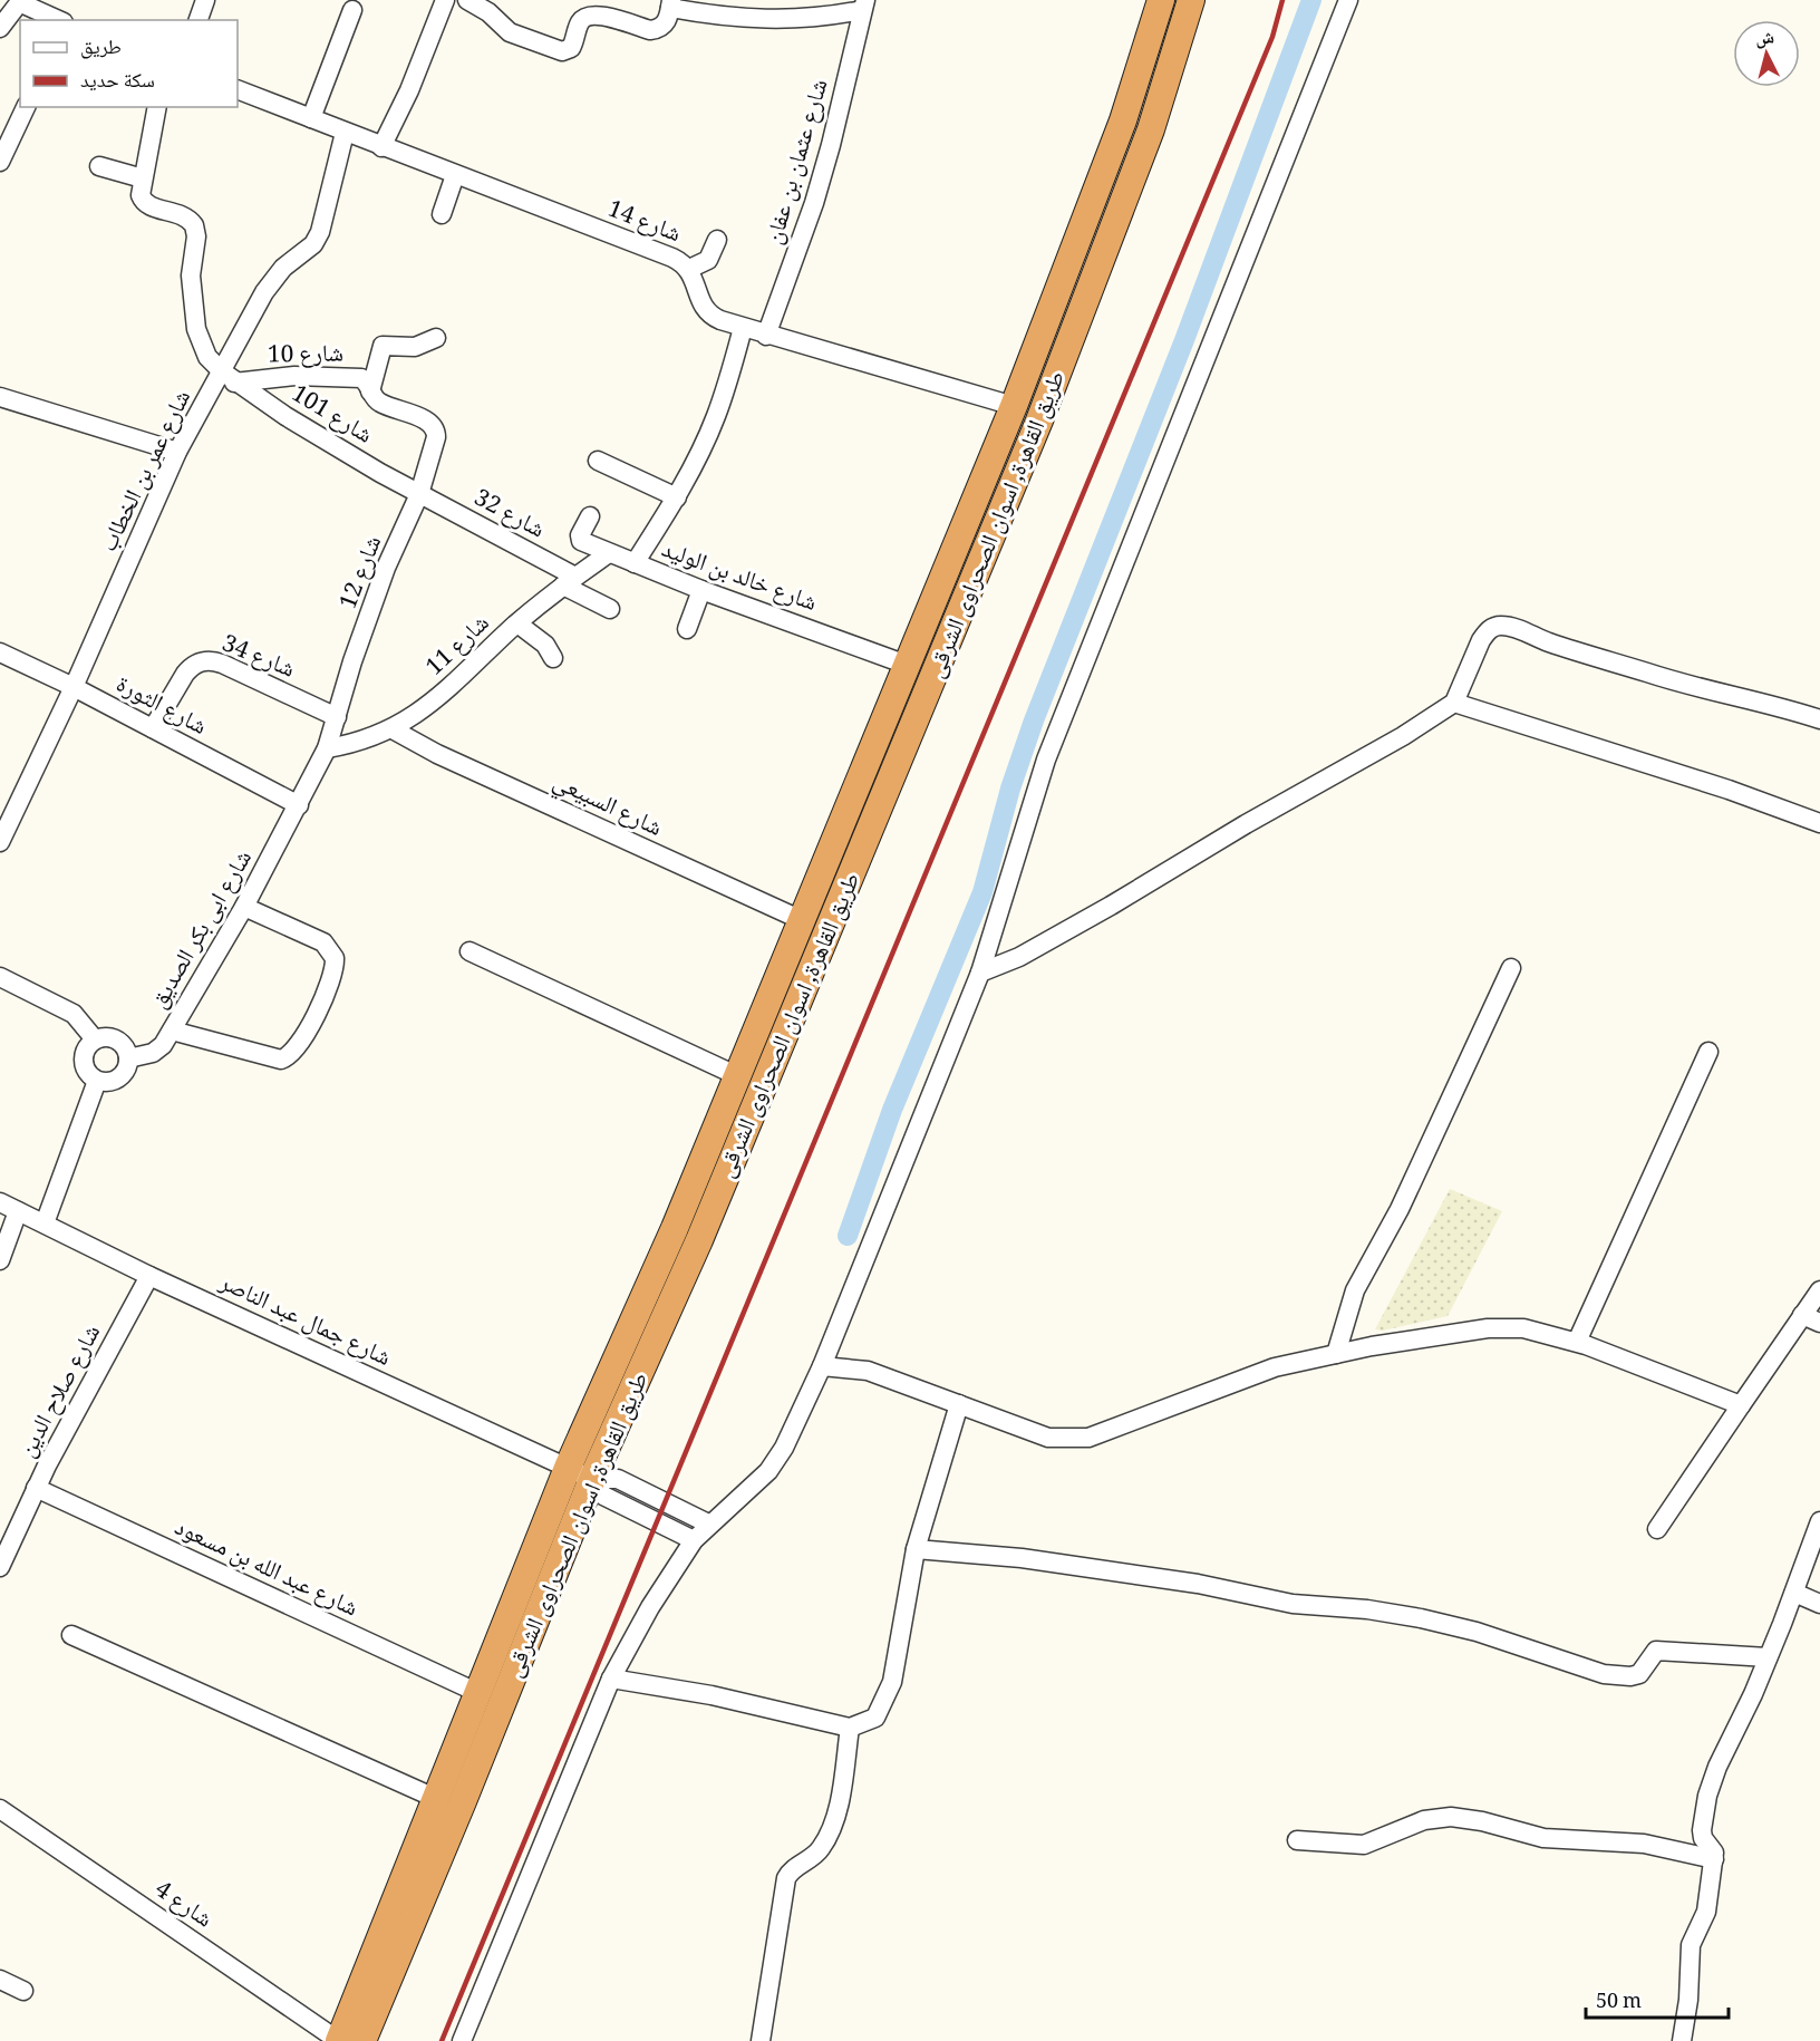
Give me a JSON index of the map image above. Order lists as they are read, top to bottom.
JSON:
{
  "streets": {
    "highway": ["طريق القاهرة, اسوان الصحراوى الشرقى"],
    "street": [
      "شارع عثمان بن عفان",
      "شارع 14",
      "شارع 10",
      "شارع 101",
      "شارع عمر بن الخطاب",
      "شارع 32",
      "شارع 12",
      "شارع خالد بن الوليد",
      "شارع 11",
      "شارع 34",
      "شارع الثورة",
      "شارع السبيعي",
      "شارع ابى بكر الصديق",
      "شارع جمال عبد الناصر",
      "شارع صلاح الدين",
      "شارع عبد الله بن مسعود",
      "شارع 4"
    ]
  },
  "crossings": [
    ["شارع عثمان بن عفان", "شارع 14"],
    ["شارع 14", "شارع عمر بن الخطاب"],
    ["شارع 14", "طريق القاهرة, اسوان الصحراوى الشرقى"],
    ["شارع 10", "شارع 101"],
    ["شارع 10", "شارع عمر بن الخطاب"],
    ["شارع 10", "شارع 12"],
    ["شارع 101", "شارع عمر بن الخطاب"],
    ["شارع 101", "شارع 32"],
    ["شارع 101", "شارع 12"],
    ["شارع عمر بن الخطاب", "شارع الثورة"],
    ["شارع 32", "شارع 12"],
    ["شارع 32", "شارع 11"],
    ["طريق القاهرة, اسوان الصحراوى الشرقى", "شارع خالد بن الوليد"],
    ["طريق القاهرة, اسوان الصحراوى الشرقى", "شارع السبيعي"],
    ["طريق القاهرة, اسوان الصحراوى الشرقى", "شارع جمال عبد الناصر"],
    ["طريق القاهرة, اسوان الصحراوى الشرقى", "شارع عبد الله بن مسعود"],
    ["طريق القاهرة, اسوان الصحراوى الشرقى", "شارع 4"],
    ["شارع 12", "شارع 11"],
    ["شارع 12", "شارع 34"],
    ["شارع 12", "شارع الثورة"],
    ["شارع 12", "شارع ابى بكر الصديق"],
    ["شارع خالد بن الوليد", "شارع 11"],
    ["شارع 11", "شارع السبيعي"],
    ["شارع 34", "شارع الثورة"],
    ["شارع الثورة", "شارع ابى بكر الصديق"],
    ["شارع جمال عبد الناصر", "شارع صلاح الدين"],
    ["شارع صلاح الدين", "شارع عبد الله بن مسعود"]
  ],
  "legend": ["طريق", "سكة حديد"],
  "scale_bar": "50 m",
  "north": "top"
}
